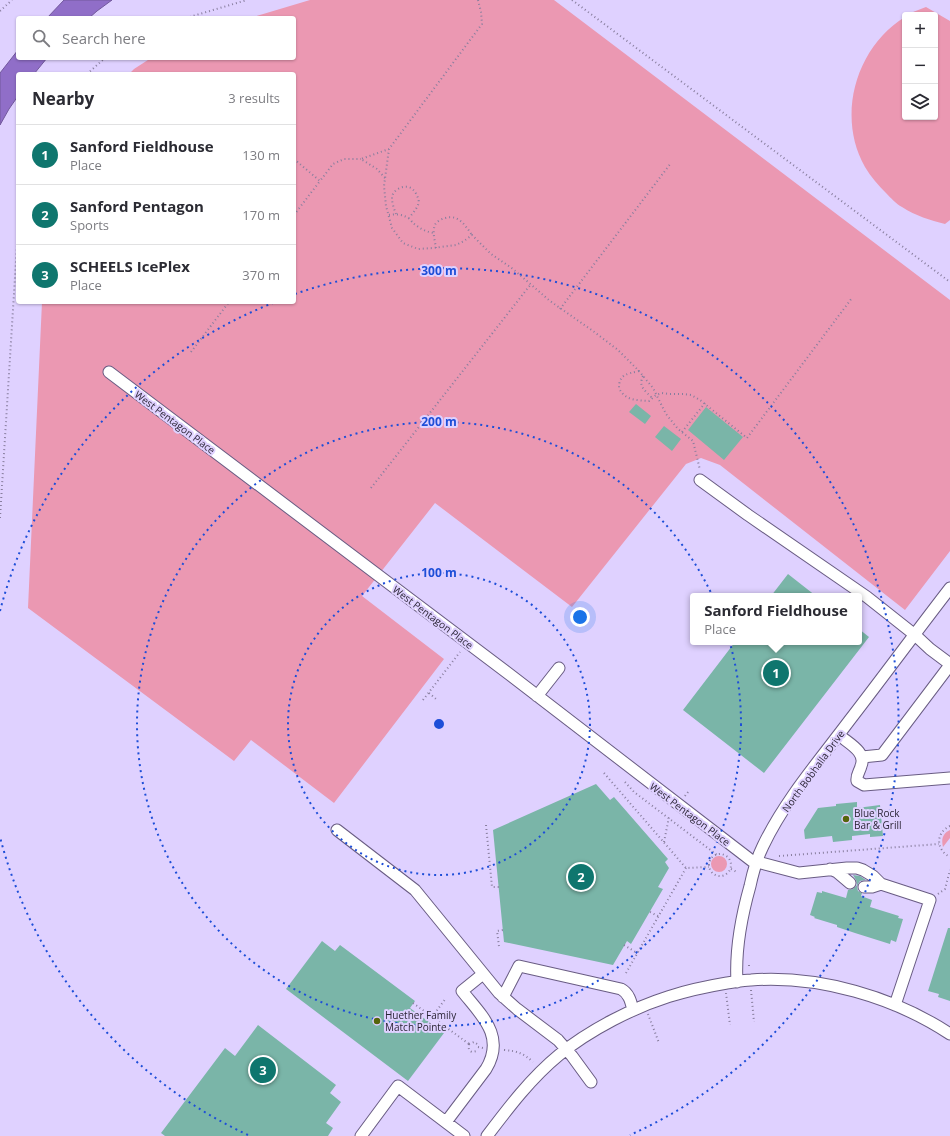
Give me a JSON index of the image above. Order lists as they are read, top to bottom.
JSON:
{
  "streets": {
    "street": ["West Pentagon Place", "North Bobhalla Drive"]
  },
  "crossings": [
    ["West Pentagon Place", "North Bobhalla Drive"]
  ],
  "places": ["Blue Rock Bar & Grill", "Huether Family Match Pointe"],
  "page": {
    "map_buttons": ["+", "−"],
    "search": "Search here",
    "heading": ["Nearby", "3 results"],
    "list": [
      {
        "mark": "1",
        "name": "Sanford Fieldhouse",
        "note": "Place",
        "value": "130 m"
      },
      {
        "mark": "2",
        "name": "Sanford Pentagon",
        "note": "Sports",
        "value": "170 m"
      },
      {
        "mark": "3",
        "name": "SCHEELS IcePlex",
        "note": "Place",
        "value": "370 m"
      }
    ],
    "popup": ["Sanford Fieldhouse", "Place"],
    "pins": ["1", "2", "3"]
  },
  "rings": ["300 m", "200 m", "100 m"]
}
